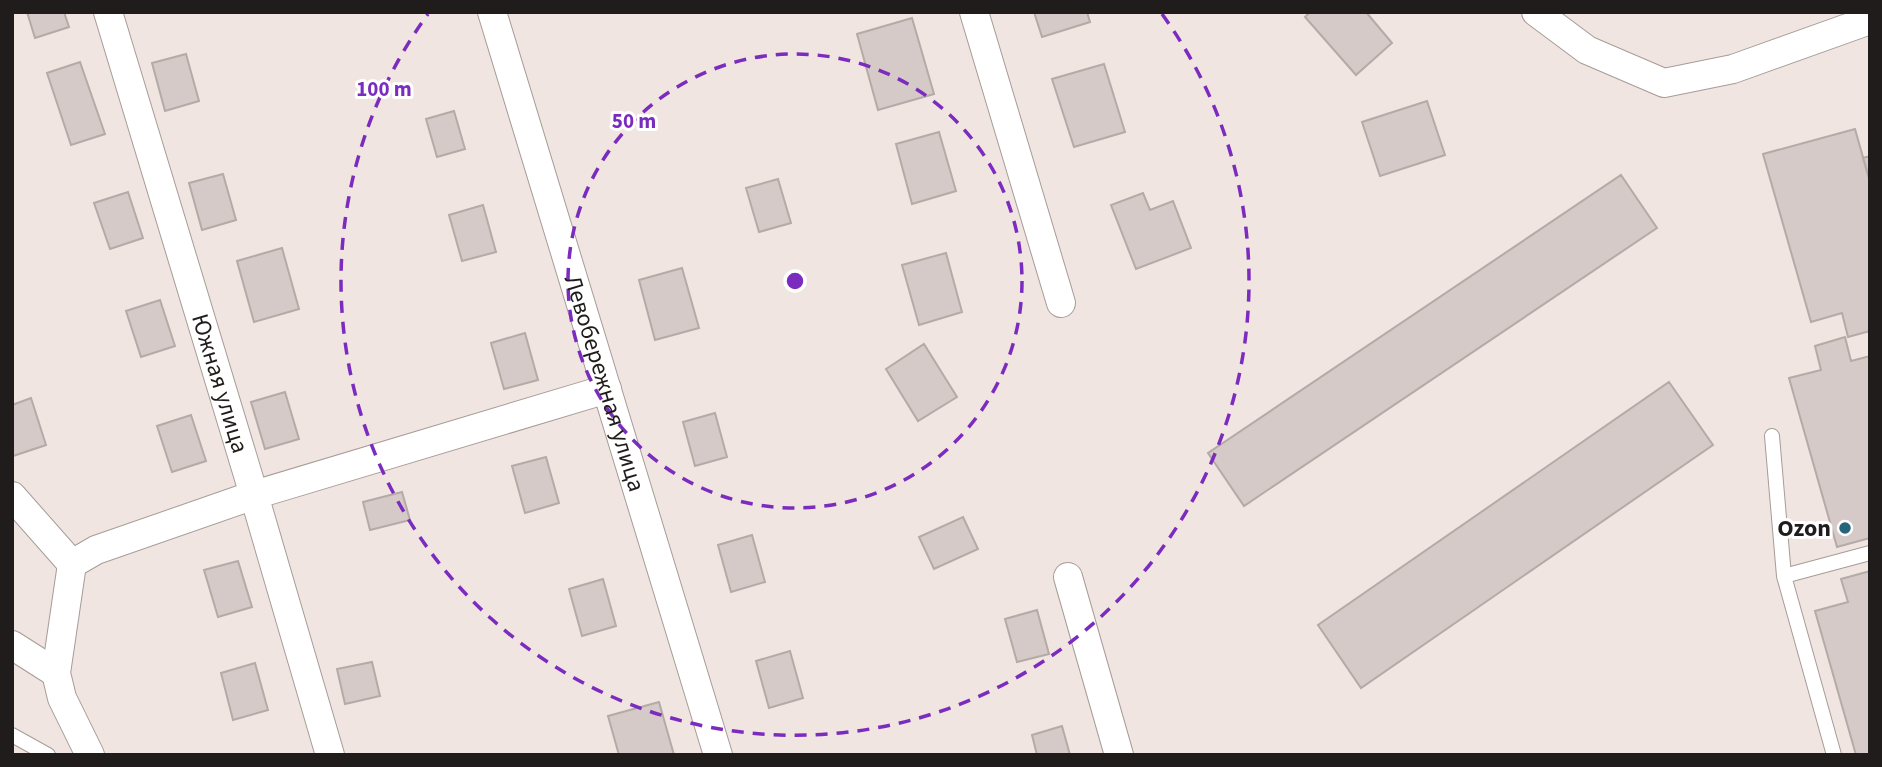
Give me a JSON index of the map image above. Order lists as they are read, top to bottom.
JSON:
{
  "streets": {
    "street": ["Южная улица", "Левобережная улица"]
  },
  "places": ["Ozon"],
  "rings": ["100 m", "50 m"]
}
